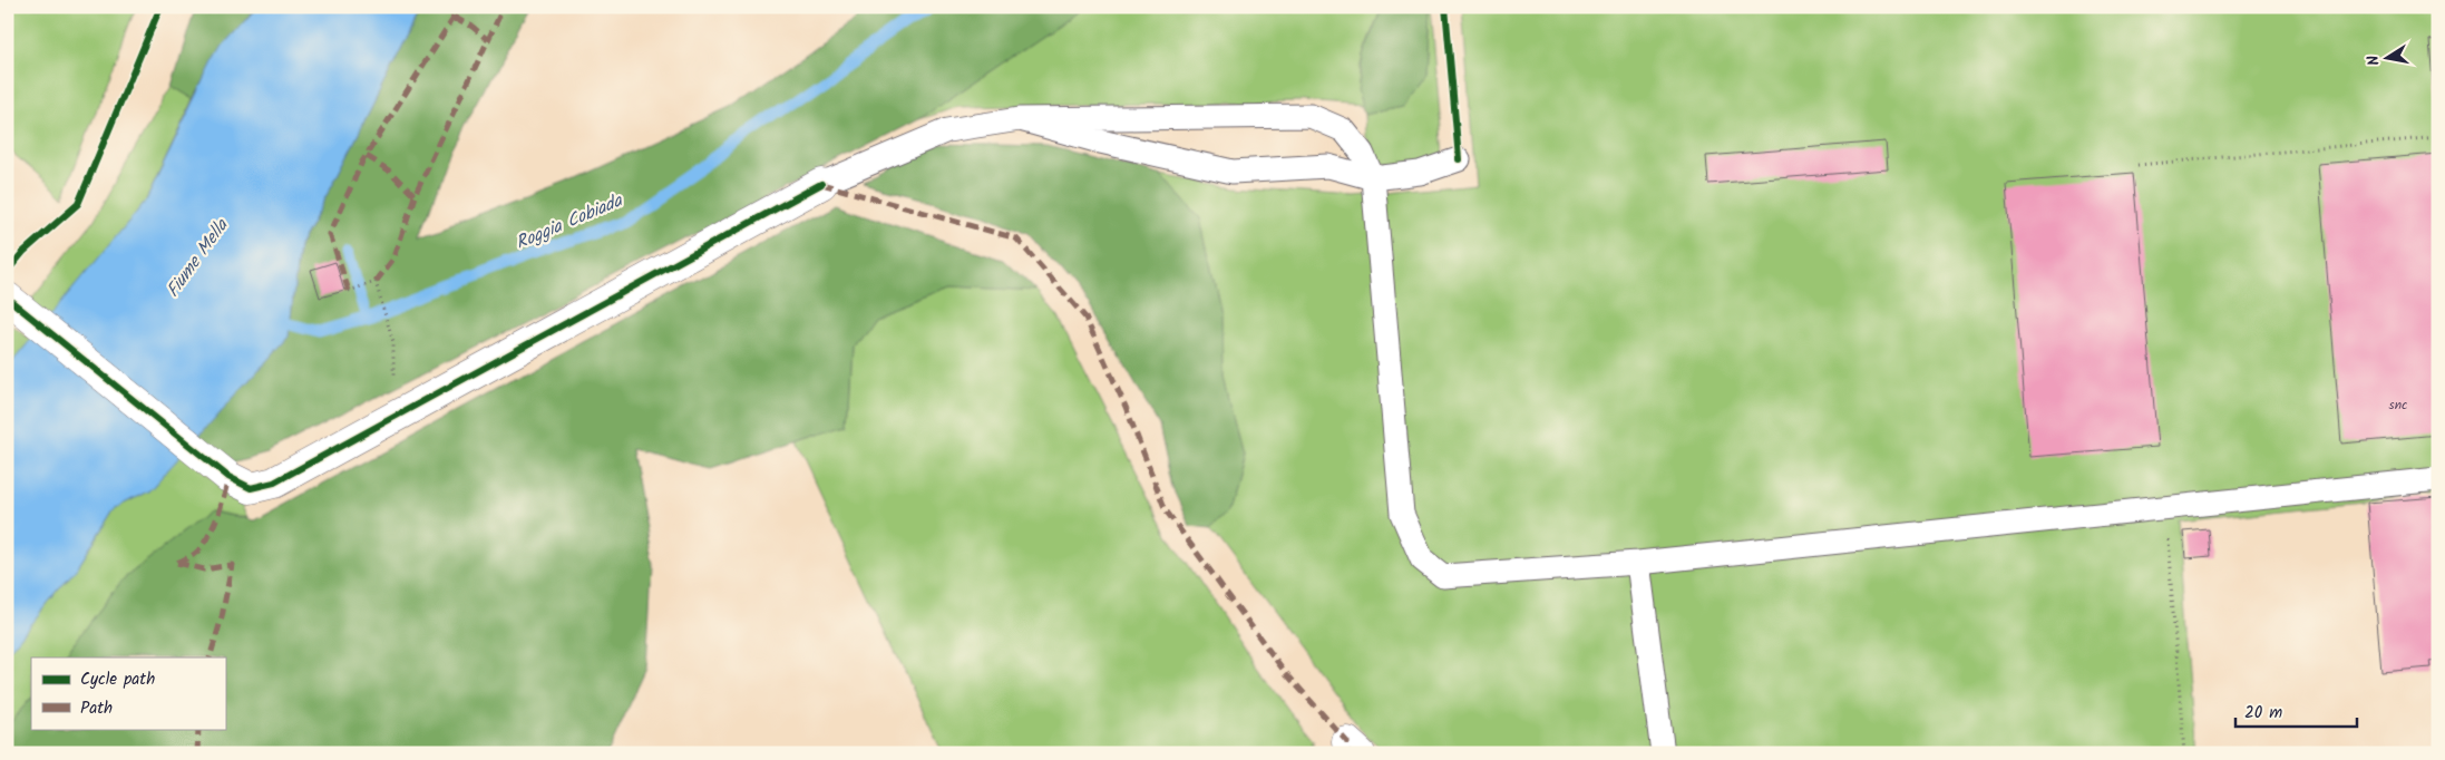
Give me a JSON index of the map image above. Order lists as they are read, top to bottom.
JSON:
{
  "water": ["Roggia Cobiada", "Fiume Mella"],
  "house_numbers": ["snc"],
  "legend": ["Cycle path", "Path"],
  "scale_bar": "20 m",
  "north": "left"
}
